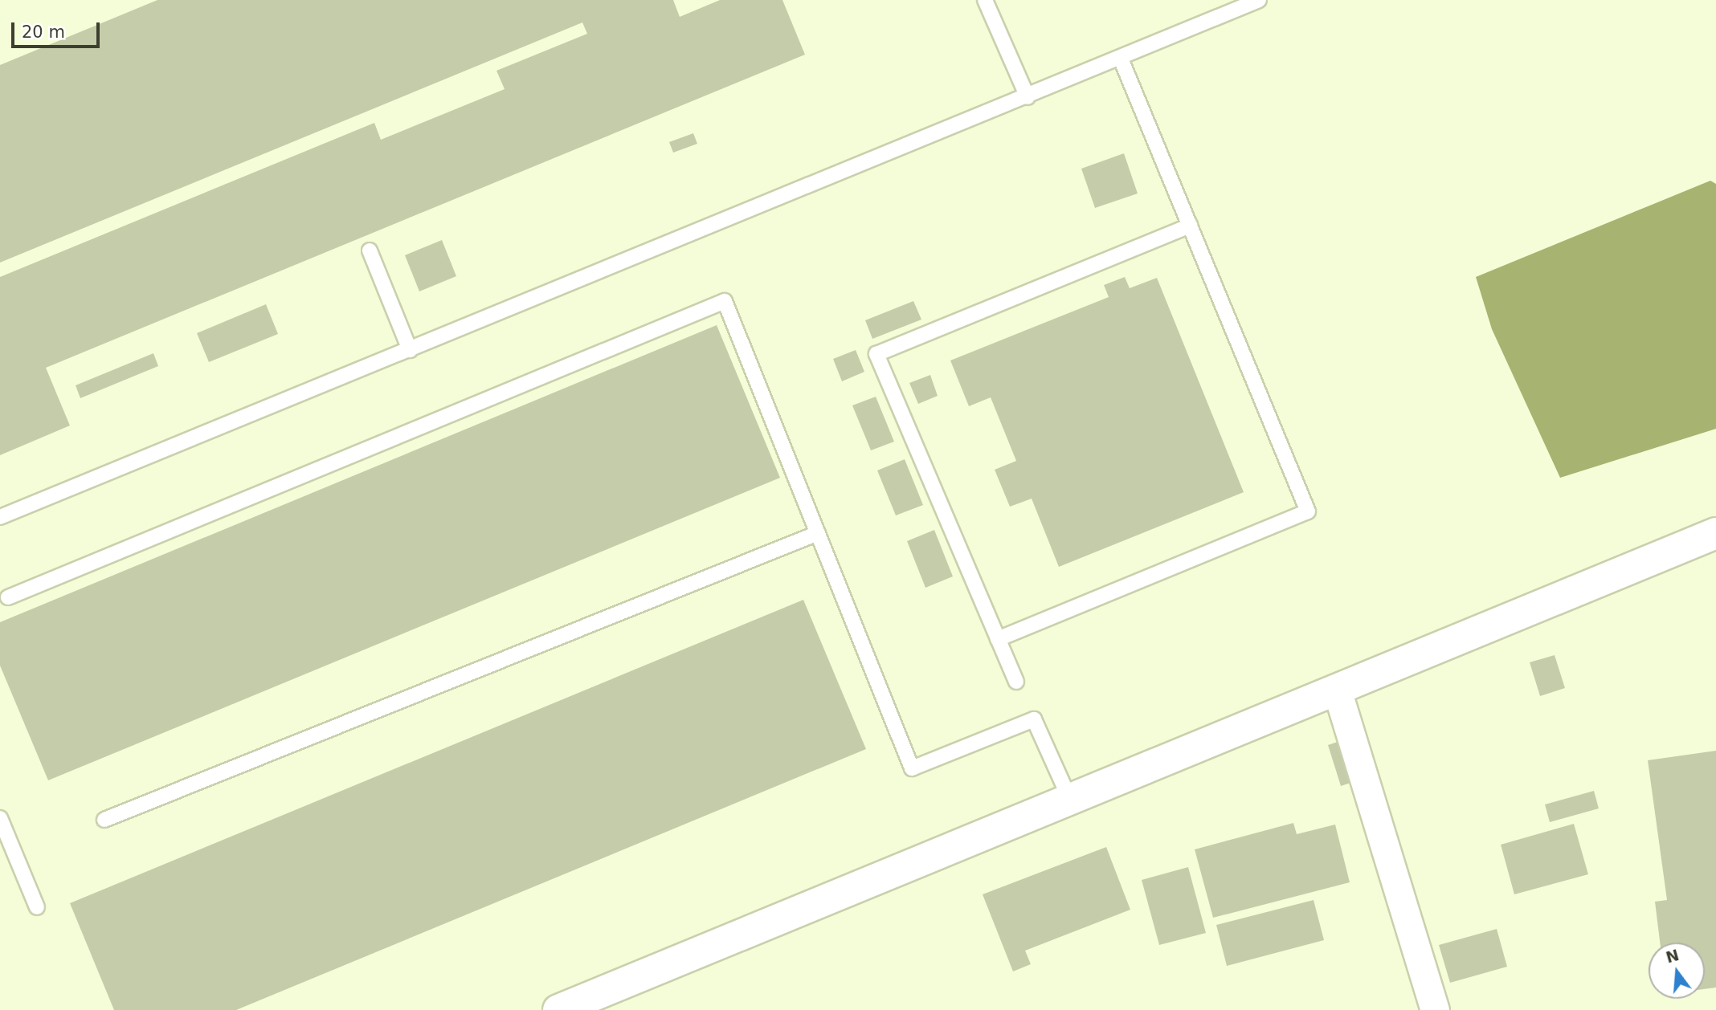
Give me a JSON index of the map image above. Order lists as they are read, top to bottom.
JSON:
{
  "scale_bar": "20 m",
  "north": "top"
}
